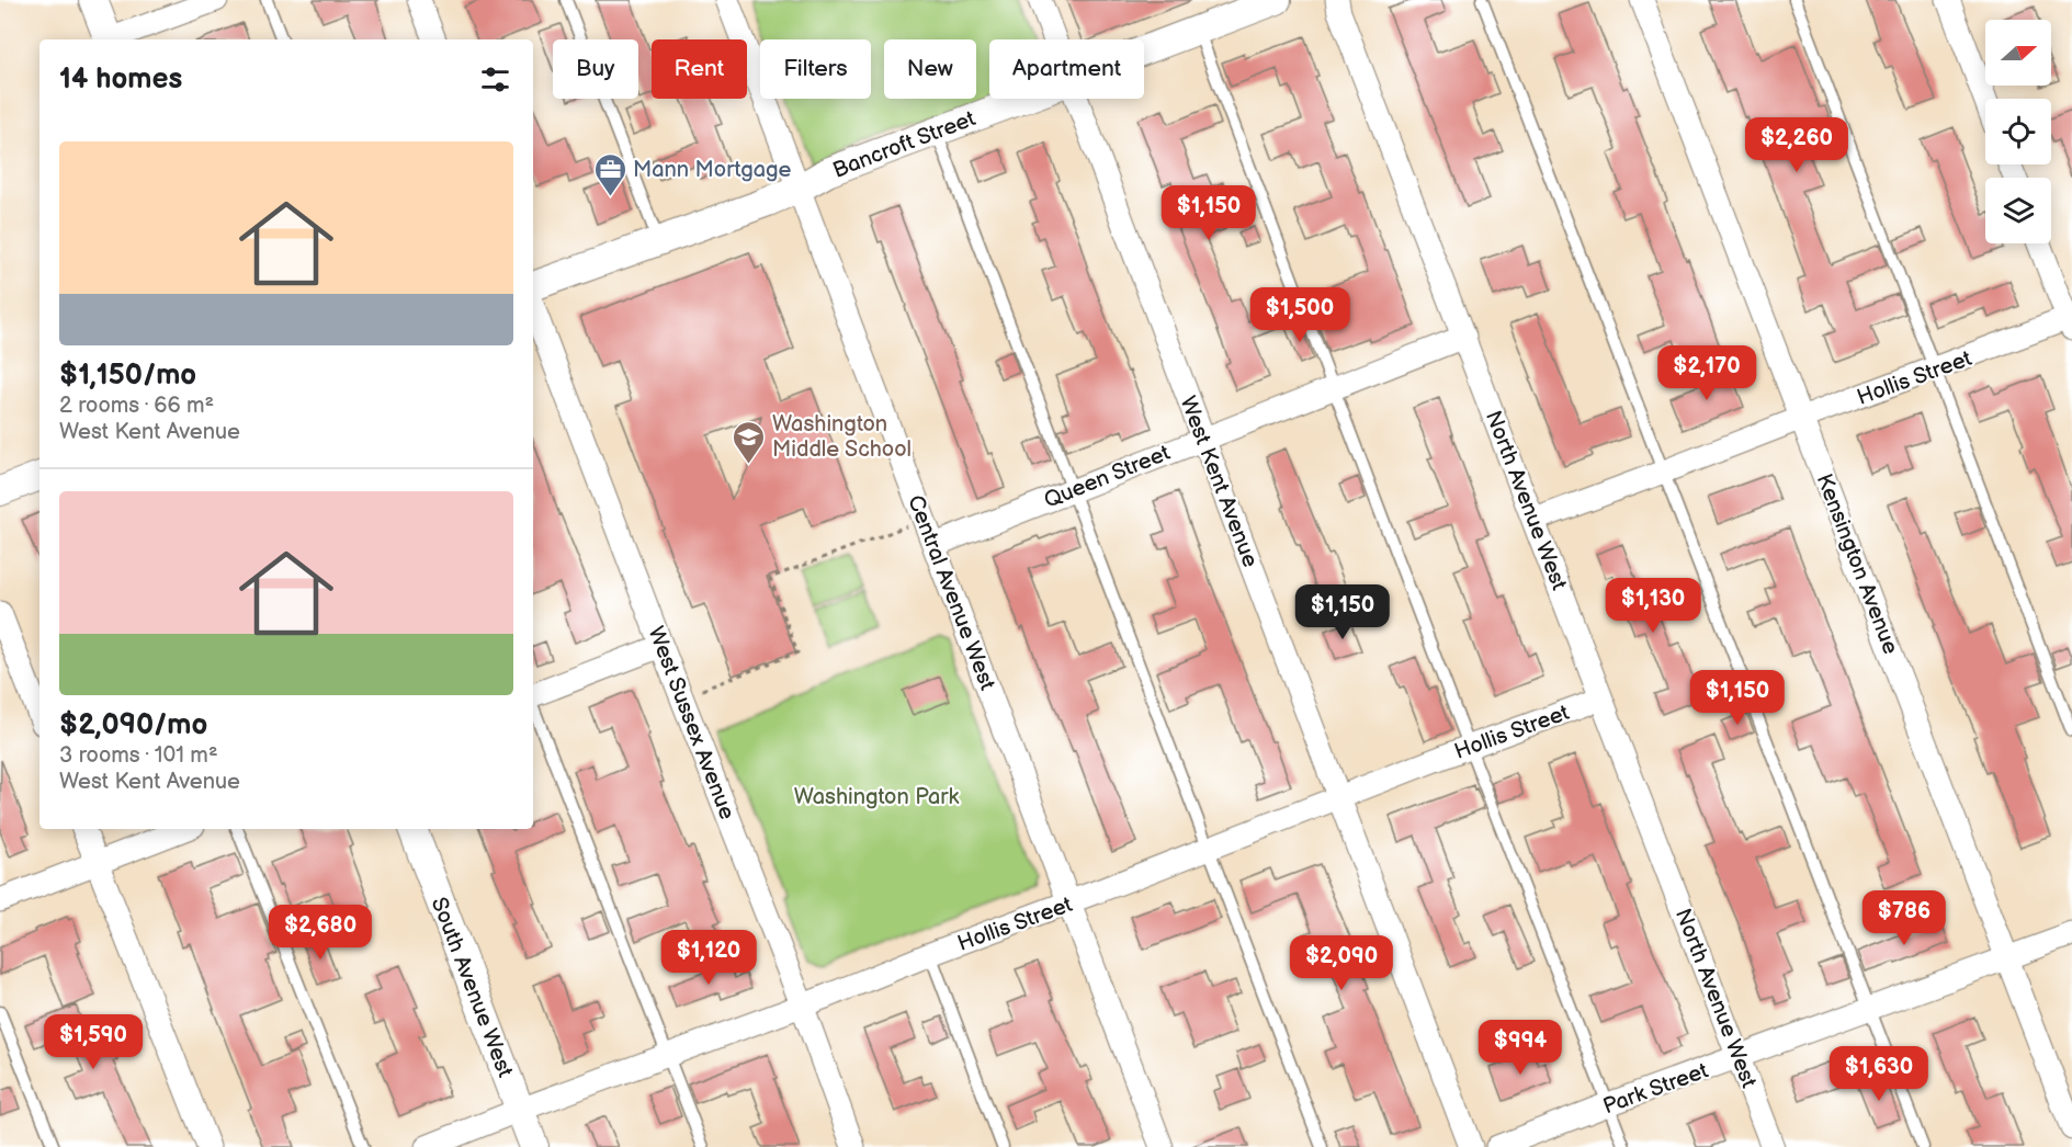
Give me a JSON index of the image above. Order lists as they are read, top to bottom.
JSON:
{
  "streets": {
    "street": [
      "Bancroft Street",
      "Hollis Street",
      "Queen Street",
      "West Kent Avenue",
      "North Avenue West",
      "Kensington Avenue",
      "Central Avenue West",
      "West Sussex Avenue",
      "South Avenue West",
      "Park Street"
    ]
  },
  "crossings": [
    ["Bancroft Street", "Central Avenue West"],
    ["Hollis Street", "West Kent Avenue"],
    ["Hollis Street", "North Avenue West"],
    ["Hollis Street", "Kensington Avenue"],
    ["Hollis Street", "Central Avenue West"],
    ["Hollis Street", "West Sussex Avenue"],
    ["Hollis Street", "South Avenue West"],
    ["Queen Street", "West Kent Avenue"],
    ["Queen Street", "North Avenue West"],
    ["Queen Street", "Central Avenue West"],
    ["North Avenue West", "Park Street"],
    ["Kensington Avenue", "Park Street"]
  ],
  "parks": ["Washington Park"],
  "places": {
    "office": ["Mann Mortgage"],
    "school or university": ["Washington Middle School"]
  },
  "north": "right",
  "page": {
    "chip": [
      "Buy",
      "Rent",
      "Filters",
      "New",
      "Apartment"
    ],
    "heading": "14 homes",
    "price": [
      "$2,260",
      "$1,150",
      "$1,500",
      "$2,170",
      "$1,130",
      "$1,150",
      "$1,150",
      "$786",
      "$2,680",
      "$1,120",
      "$2,090",
      "$1,590",
      "$994",
      "$1,630"
    ],
    "list": [
      {
        "name": "$1,150/mo",
        "note": "2 rooms · 66 m² · West Kent Avenue"
      },
      {
        "name": "$2,090/mo",
        "note": "3 rooms · 101 m² · West Kent Avenue"
      }
    ]
  }
}
